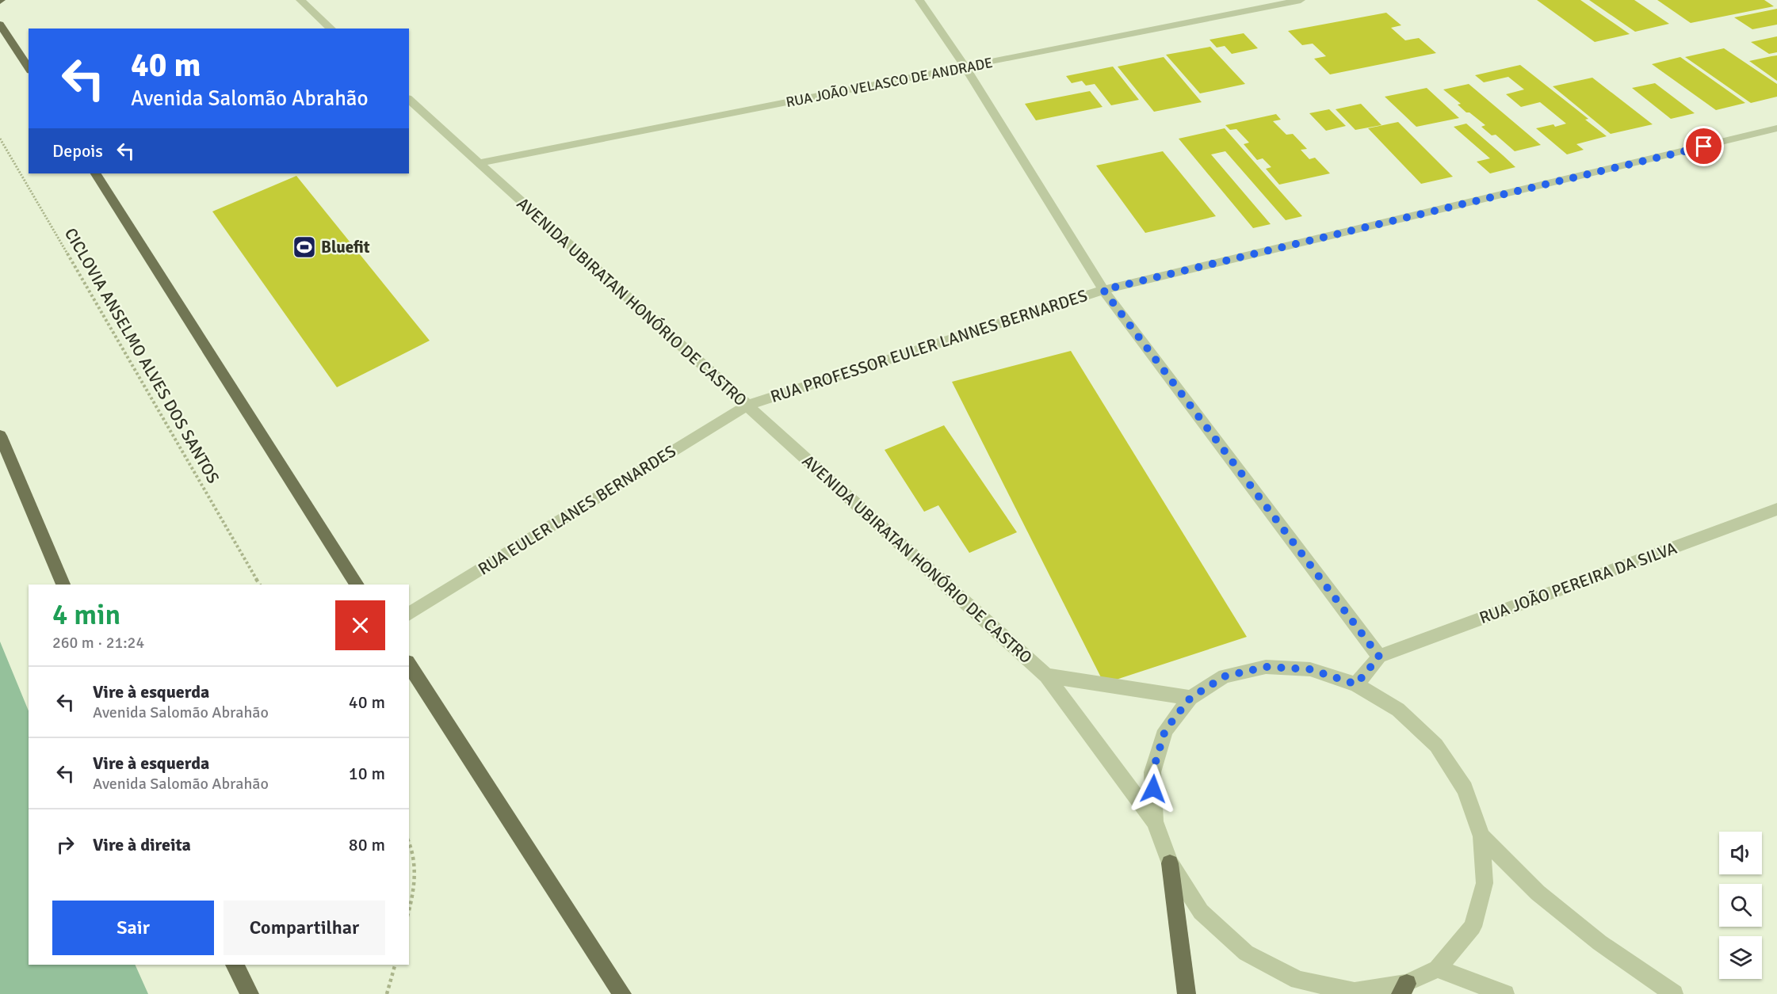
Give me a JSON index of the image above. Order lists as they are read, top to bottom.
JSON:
{
  "streets": {
    "street": [
      "RUA JOÃO VELASCO DE ANDRADE",
      "AVENIDA UBIRATAN HONÓRIO DE CASTRO",
      "RUA PROFESSOR EULER LANNES BERNARDES",
      "RUA EULER LANES BERNARDES",
      "RUA JOÃO PEREIRA DA SILVA"
    ],
    "path": ["CICLOVIA ANSELMO ALVES DOS SANTOS"]
  },
  "crossings": [
    ["RUA JOÃO VELASCO DE ANDRADE", "AVENIDA UBIRATAN HONÓRIO DE CASTRO"],
    ["AVENIDA UBIRATAN HONÓRIO DE CASTRO", "RUA PROFESSOR EULER LANNES BERNARDES"],
    ["AVENIDA UBIRATAN HONÓRIO DE CASTRO", "RUA EULER LANES BERNARDES"],
    ["RUA PROFESSOR EULER LANNES BERNARDES", "RUA EULER LANES BERNARDES"]
  ],
  "places": {
    "sports": ["Bluefit"]
  },
  "page": {
    "turn": ["40 m", "Avenida Salomão Abrahão"],
    "then": "Depois",
    "heading": ["4 min", "260 m · 21:24"],
    "list": [
      {
        "name": "Vire à esquerda",
        "note": "Avenida Salomão Abrahão",
        "value": "40 m"
      },
      {
        "name": "Vire à esquerda",
        "note": "Avenida Salomão Abrahão",
        "value": "10 m"
      },
      {
        "name": "Vire à direita",
        "value": "80 m"
      }
    ],
    "buttons": ["Sair", "Compartilhar"]
  }
}
